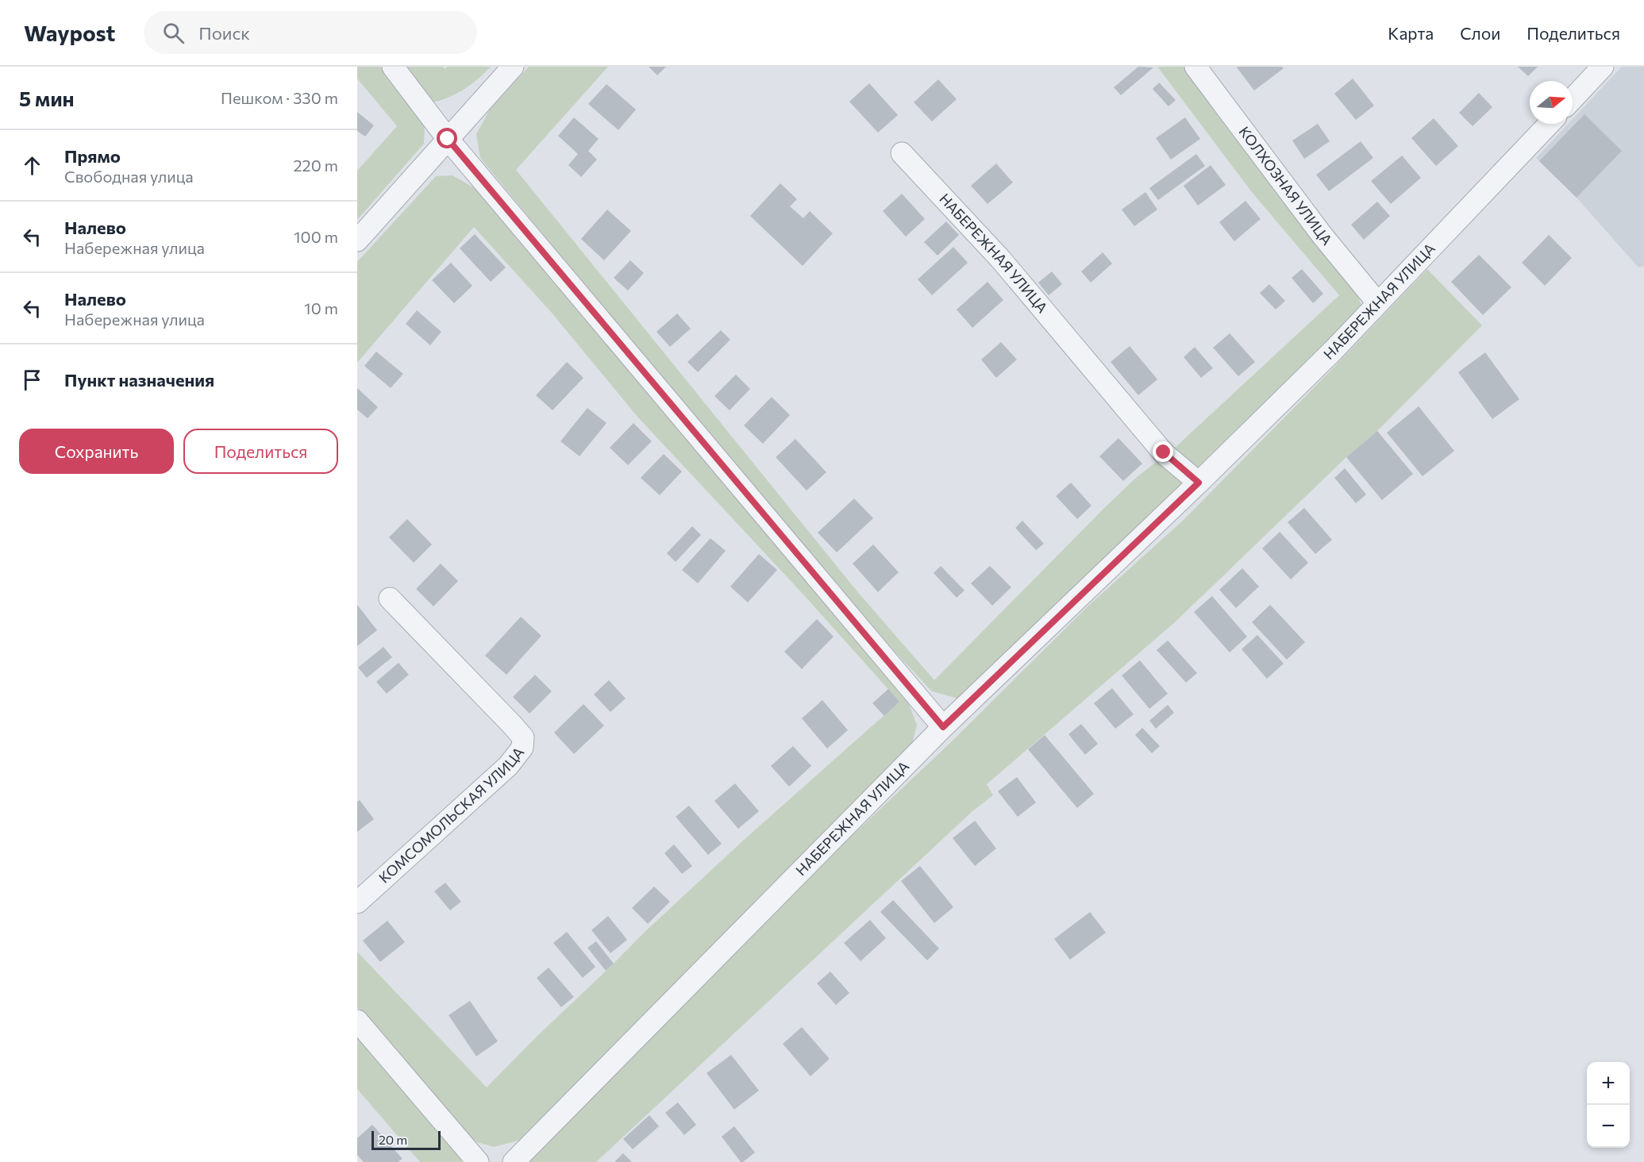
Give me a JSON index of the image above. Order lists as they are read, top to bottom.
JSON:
{
  "streets": {
    "street": ["КОЛХОЗНАЯ УЛИЦА", "НАБЕРЕЖНАЯ УЛИЦА", "КОМСОМОЛЬСКАЯ УЛИЦА"]
  },
  "crossings": [
    ["КОЛХОЗНАЯ УЛИЦА", "НАБЕРЕЖНАЯ УЛИЦА"]
  ],
  "scale_bar": "20 m",
  "north": "right",
  "page": {
    "header": "Waypost",
    "search": "Поиск",
    "nav": ["Карта", "Слои", "Поделиться"],
    "heading": ["5 мин", "Пешком · 330 m"],
    "list": [
      ["Прямо", "Свободная улица", "220 m"],
      ["Налево", "Набережная улица", "100 m"],
      ["Налево", "Набережная улица", "10 m"],
      "Пункт назначения"
    ],
    "buttons": ["Сохранить", "Поделиться"],
    "map_buttons": ["+", "−"],
    "scale": "20 m"
  }
}
